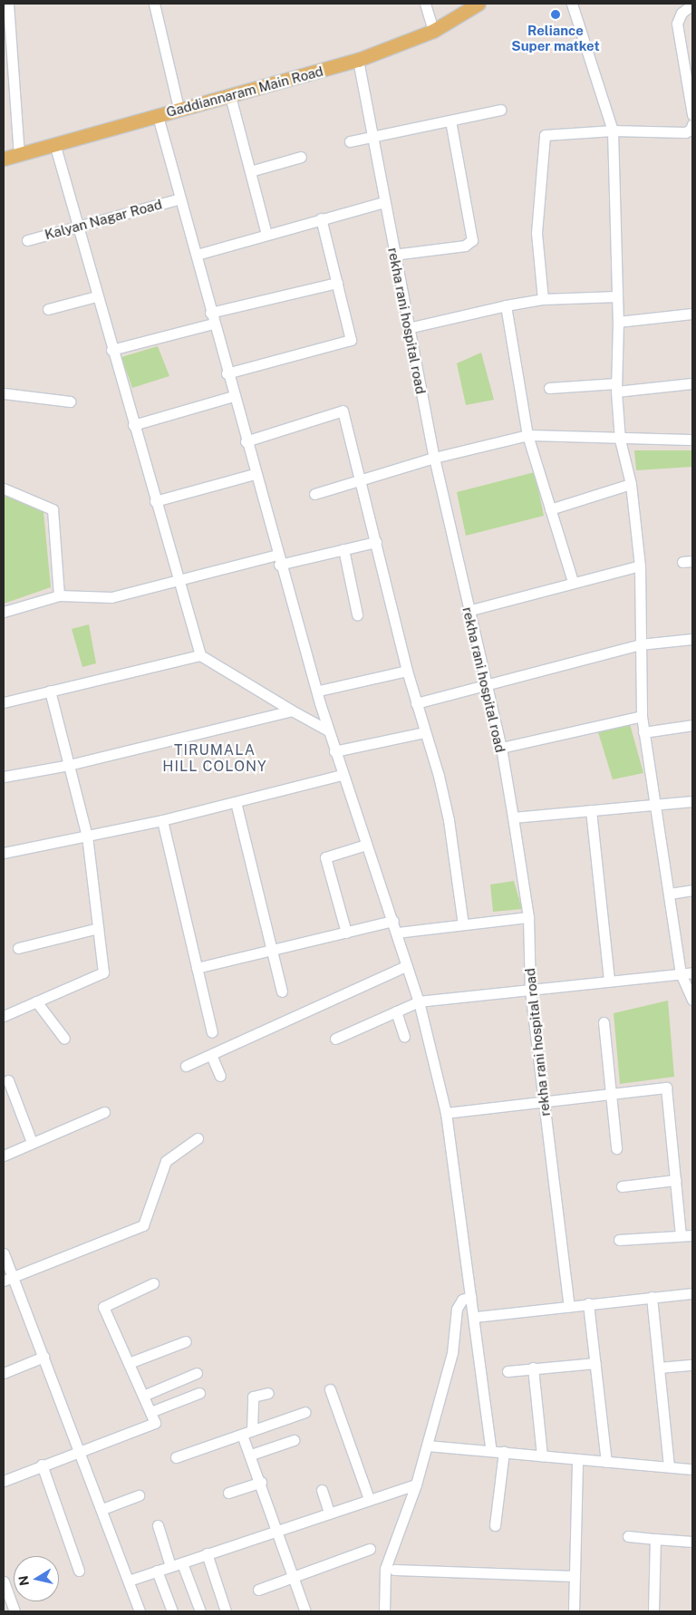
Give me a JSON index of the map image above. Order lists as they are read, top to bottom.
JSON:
{
  "streets": {
    "main road": ["Gaddiannaram Main Road"],
    "street": ["Kalyan Nagar Road", "rekha rani hospital road"]
  },
  "crossings": [
    ["Gaddiannaram Main Road", "rekha rani hospital road"]
  ],
  "districts": ["TIRUMALA HILL COLONY"],
  "places": ["Reliance Super matket"],
  "north": "left"
}
